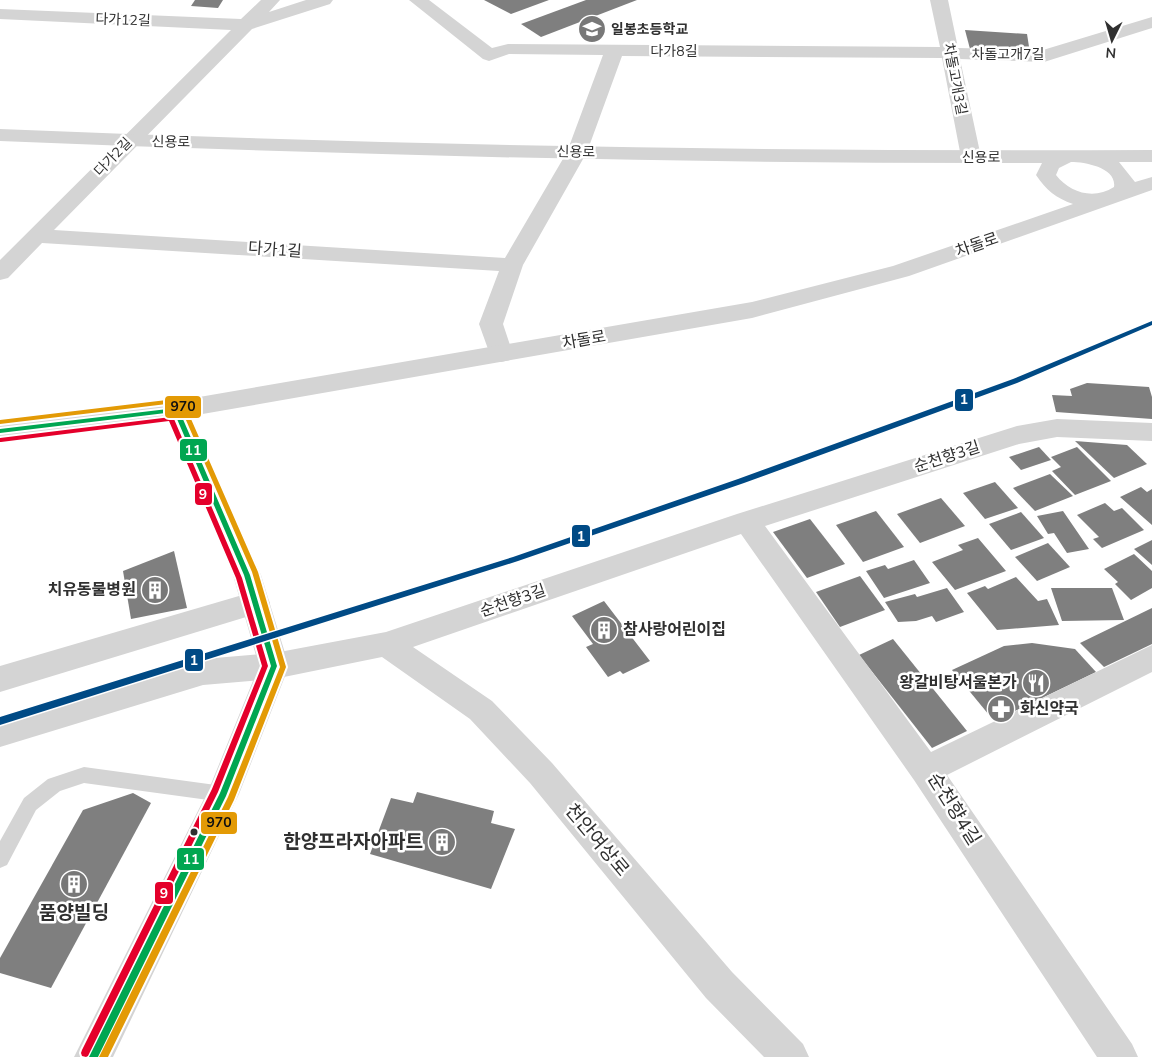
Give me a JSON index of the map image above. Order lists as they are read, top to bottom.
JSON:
{
  "streets": {
    "street": [
      "다가12길",
      "다가8길",
      "차돌고개7길",
      "차돌고개3길",
      "신용로",
      "다가2길",
      "차돌로",
      "다가1길",
      "순천향3길",
      "순천향4길",
      "천안여상로"
    ]
  },
  "crossings": [
    ["다가12길", "다가2길"],
    ["다가8길", "차돌고개7길"],
    ["다가8길", "차돌고개3길"],
    ["차돌고개7길", "차돌고개3길"],
    ["차돌고개3길", "신용로"],
    ["신용로", "다가2길"],
    ["다가2길", "다가1길"],
    ["순천향3길", "천안여상로"]
  ],
  "places": {
    "school or university": ["일봉초등학교"],
    "building": [
      "치유동물병원",
      "참사랑어린이집",
      "한양프라자아파트",
      "품양빌딩"
    ],
    "restaurant": ["왕갈비탕서울본가"],
    "pharmacy": ["화신약국"]
  },
  "lines": [
    "transit line 1",
    "transit line 970",
    "transit line 11",
    "transit line 9"
  ],
  "north": "bottom"
}
